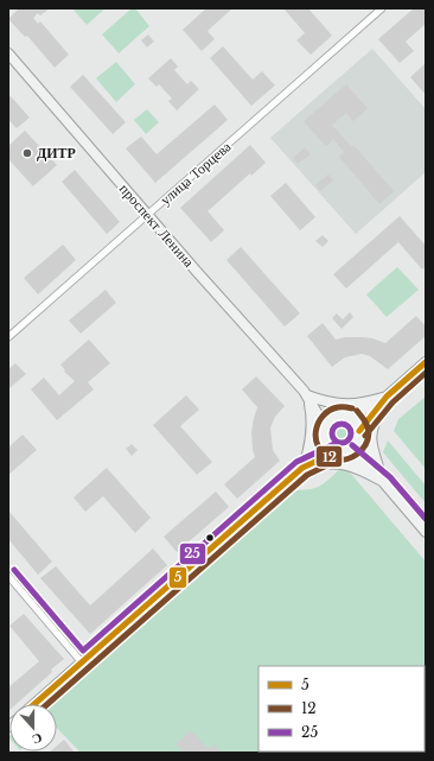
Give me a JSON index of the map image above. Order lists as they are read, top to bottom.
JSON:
{
  "streets": {
    "street": ["улица Торцева", "проспект Ленина"]
  },
  "crossings": [
    ["улица Торцева", "проспект Ленина"]
  ],
  "places": ["ДИТР"],
  "lines": ["transit line 5", "transit line 12", "transit line 25"],
  "legend": ["5", "12", "25"],
  "north": "bottom"
}
